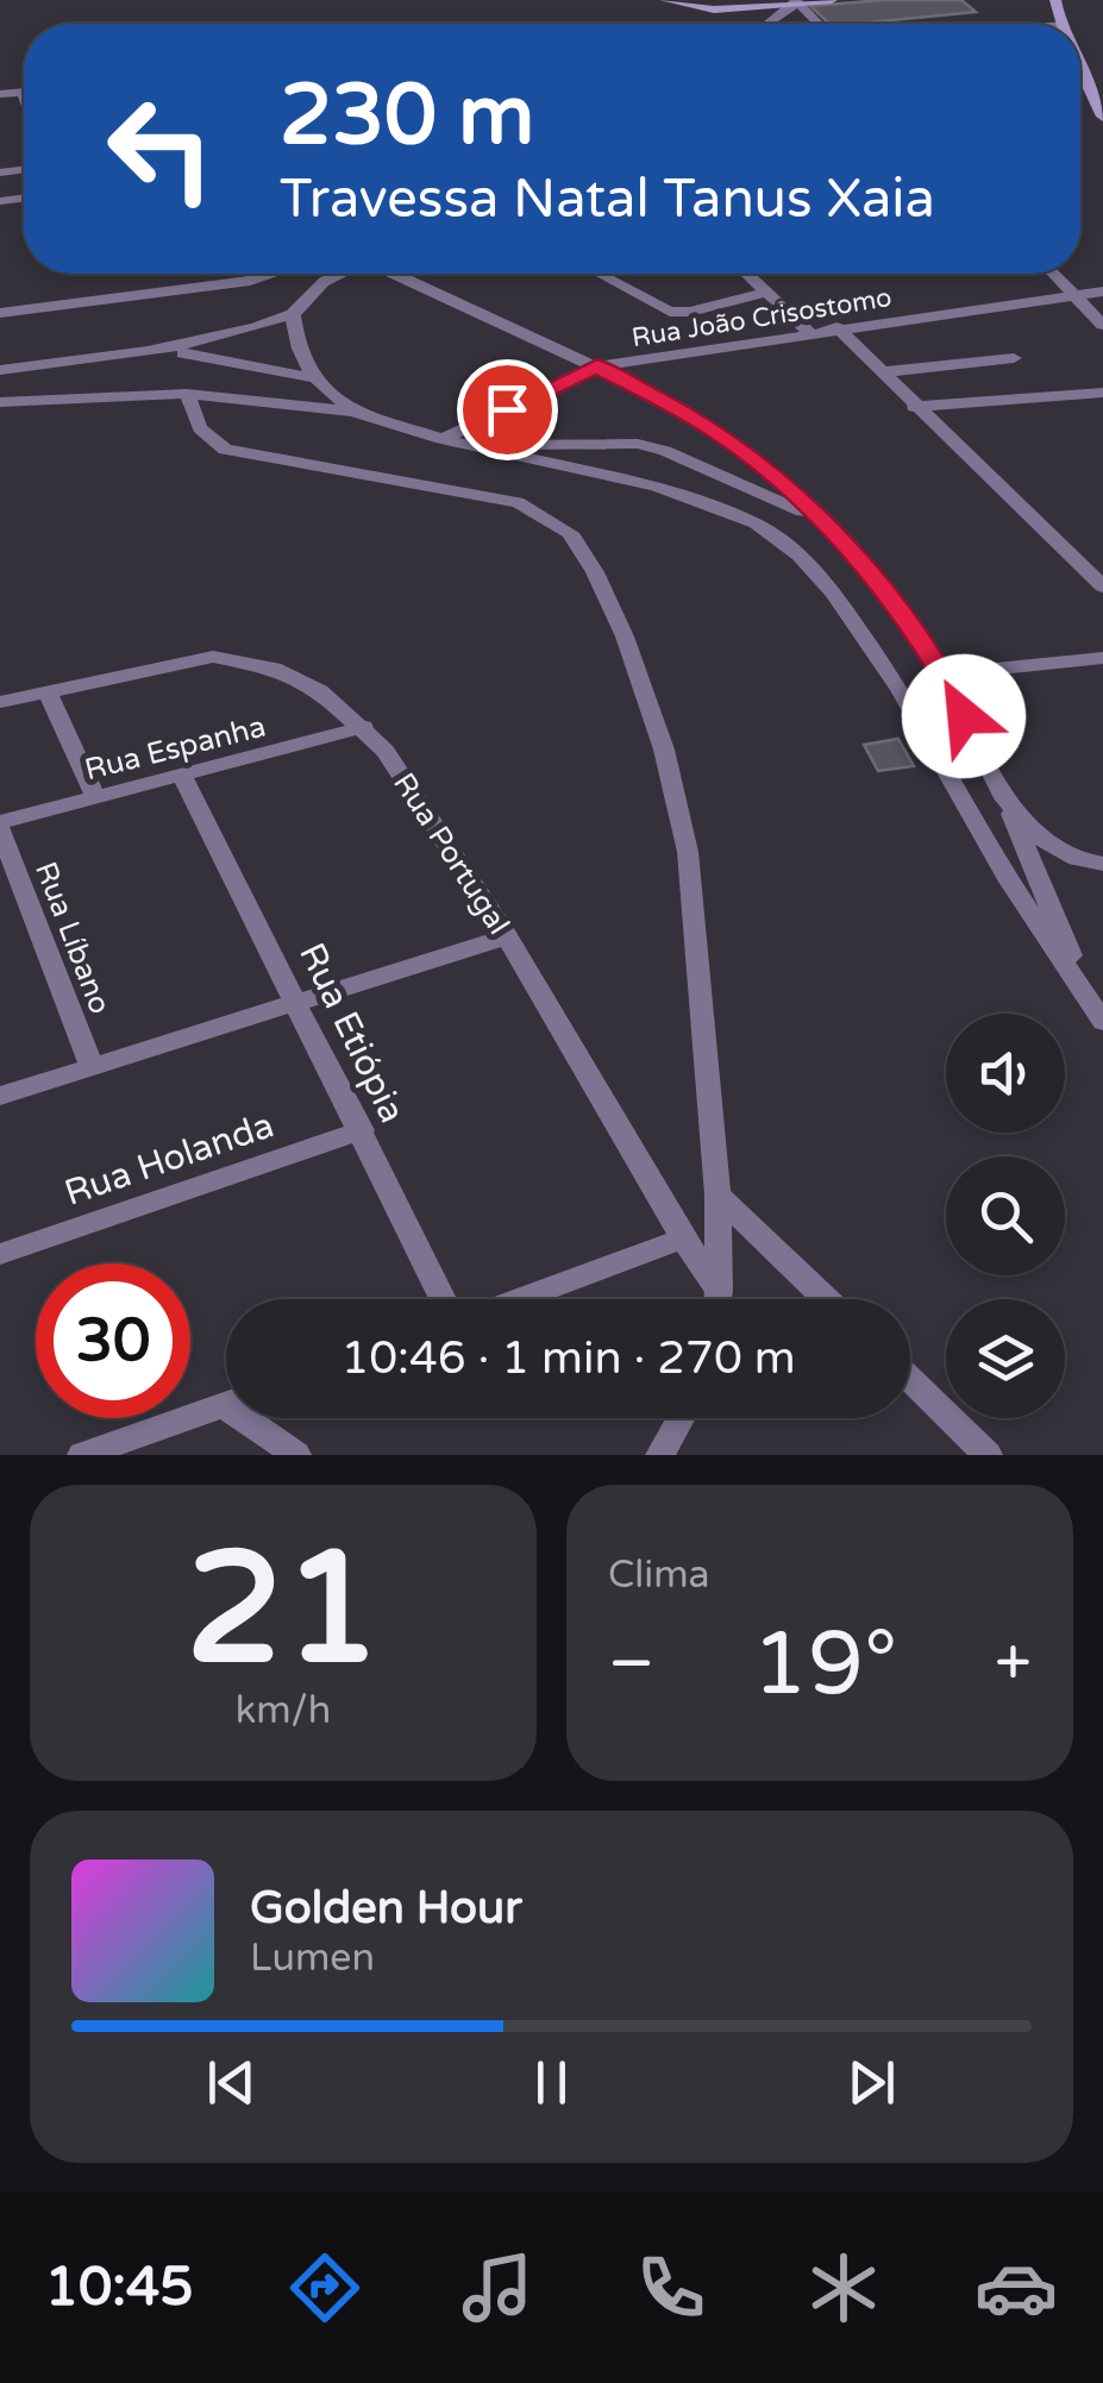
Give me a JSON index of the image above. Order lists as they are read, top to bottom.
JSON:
{
  "streets": {
    "street": [
      "Rua João Crisostomo",
      "Rua Espanha",
      "Rua Portugal",
      "Rua Líbano",
      "Rua Etiópia",
      "Rua Holanda"
    ]
  },
  "crossings": [
    ["Rua Espanha", "Rua Portugal"],
    ["Rua Espanha", "Rua Líbano"],
    ["Rua Espanha", "Rua Etiópia"],
    ["Rua Etiópia", "Rua Holanda"]
  ],
  "page": {
    "turn": ["230 m", "Travessa Natal Tanus Xaia"],
    "limit": "30",
    "trip": "10:46 · 1 min · 270 m",
    "tile": [
      ["21", "km/h"],
      "Clima"
    ],
    "heat": ["−", "19°", "+"],
    "song": ["Golden Hour", "Lumen"],
    "tabs": "10:45"
  }
}
